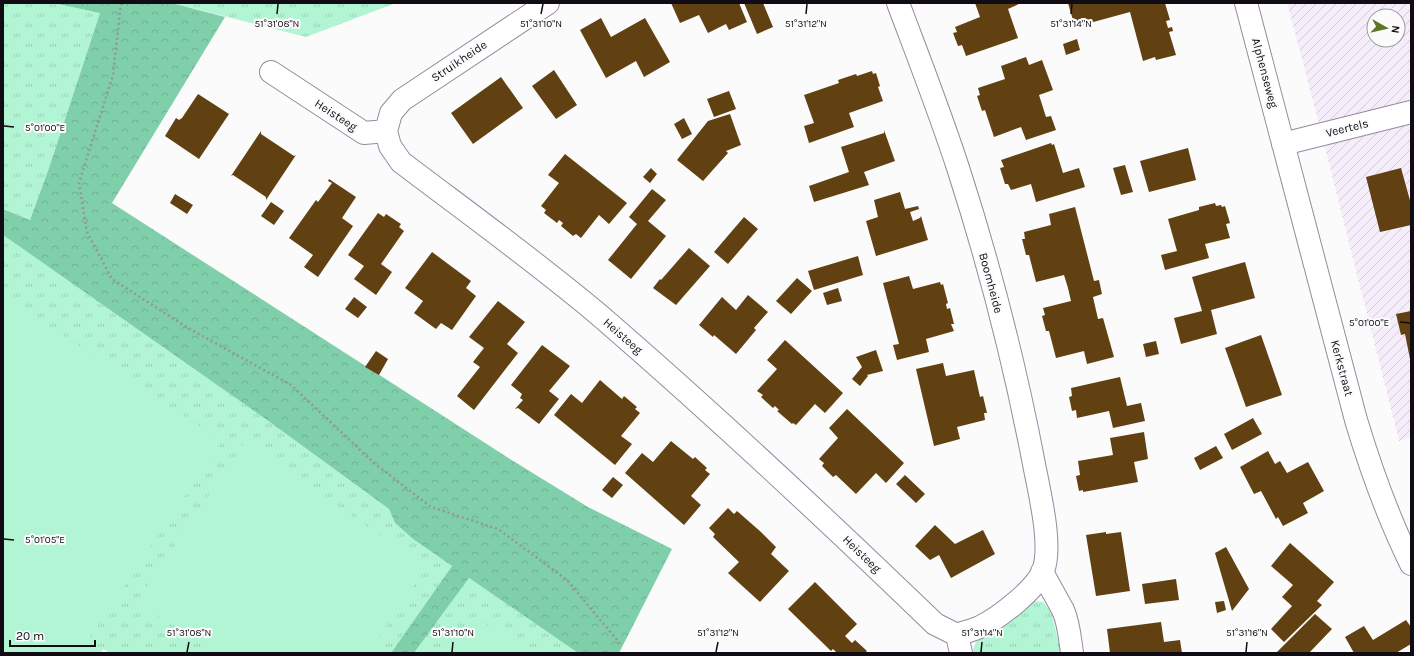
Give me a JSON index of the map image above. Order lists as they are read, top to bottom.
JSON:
{
  "streets": {
    "street": [
      "Struikheide",
      "Alphenseweg",
      "Heisteeg",
      "Veertels",
      "Boomheide",
      "Kerkstraat"
    ]
  },
  "crossings": [
    ["Struikheide", "Heisteeg"],
    ["Alphenseweg", "Veertels"],
    ["Alphenseweg", "Kerkstraat"],
    ["Heisteeg", "Boomheide"],
    ["Veertels", "Kerkstraat"]
  ],
  "scale_bar": "20 m",
  "north": "right",
  "coordinates": [
    "51°31'08\"N",
    "51°31'10\"N",
    "51°31'12\"N",
    "51°31'14\"N",
    "5°01'00\"E",
    "5°01'05\"E",
    "51°31'16\"N"
  ]
}
